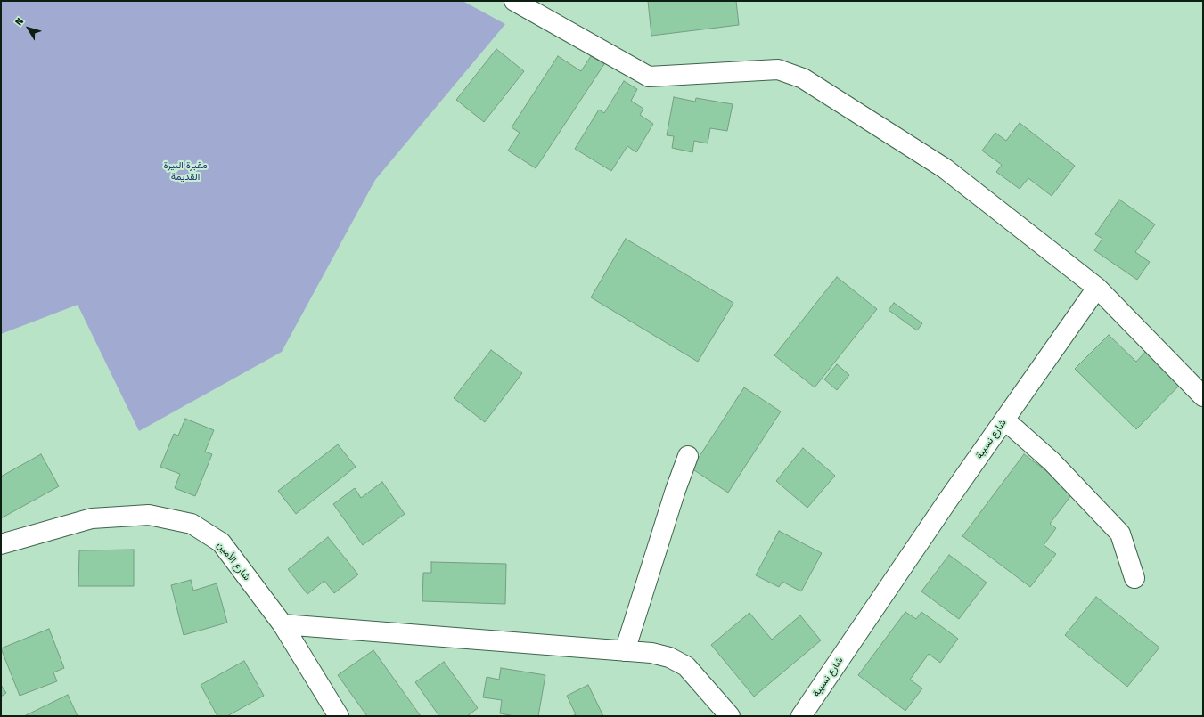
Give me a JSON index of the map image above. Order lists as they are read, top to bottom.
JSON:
{
  "streets": {
    "street": ["شارع نسيبة", "شارع الأمين"]
  },
  "parks": ["مقبرة البيرة القديمة"],
  "north": "top left"
}
